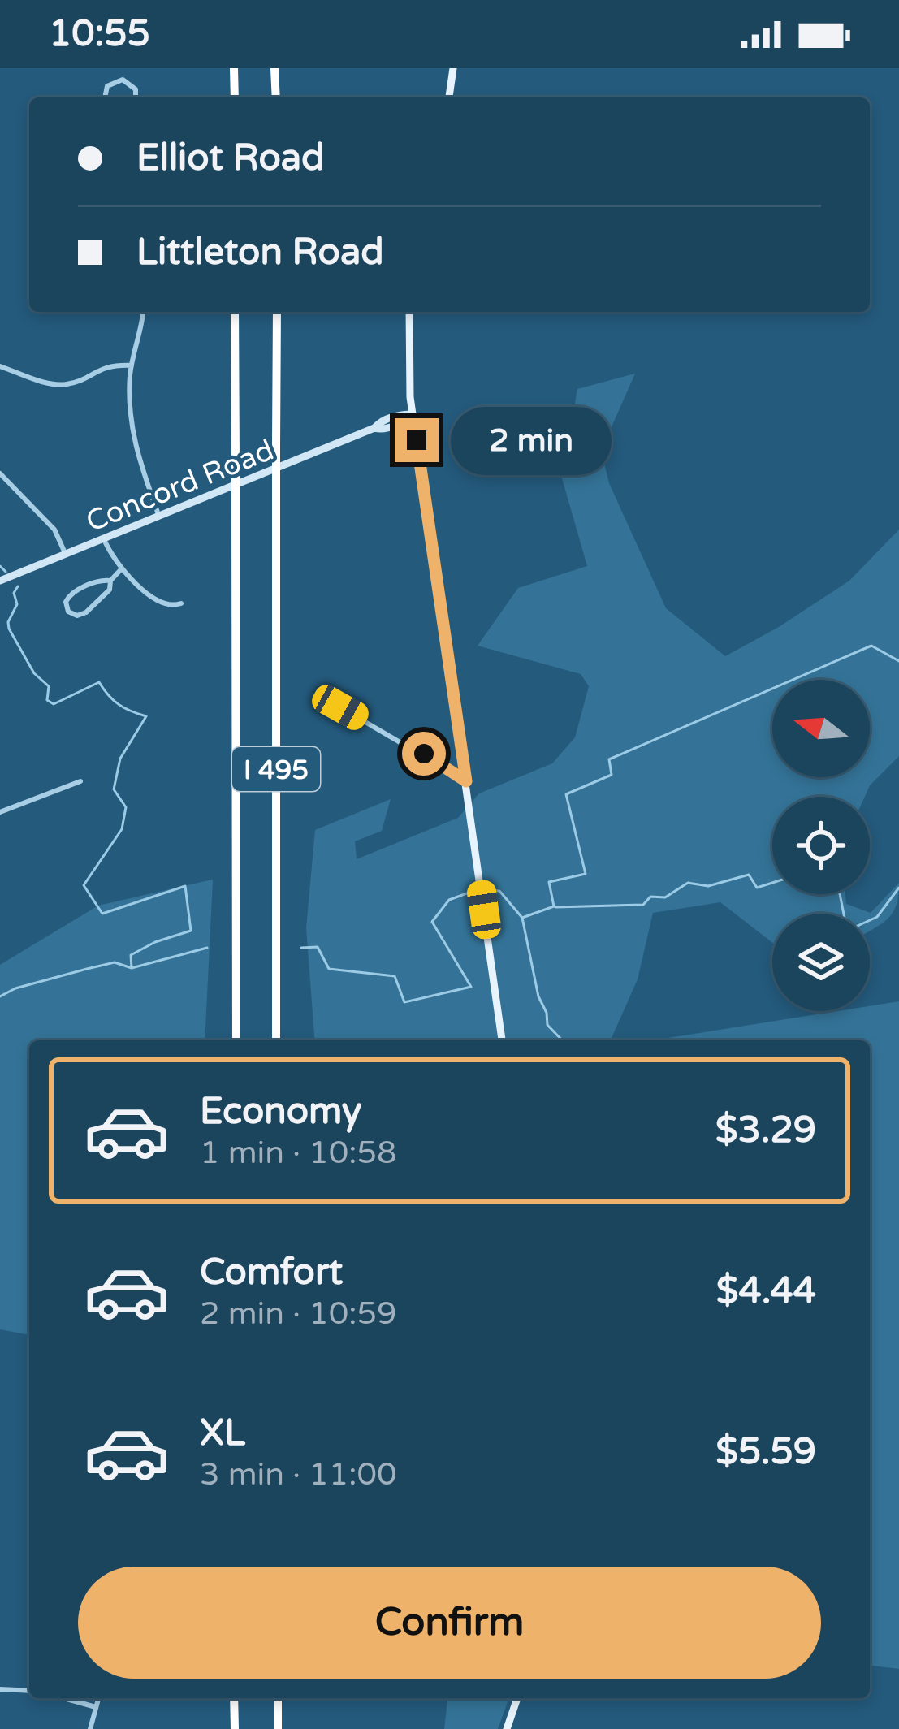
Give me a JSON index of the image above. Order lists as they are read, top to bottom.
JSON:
{
  "streets": {
    "highway": ["I 495"],
    "main road": ["Concord Road"]
  },
  "north": "left",
  "page": {
    "status": "10:55",
    "banner": ["Elliot Road", "Littleton Road"],
    "bubble": "2 min",
    "list": [
      {
        "name": "Economy",
        "note": "1 min · 10:58",
        "value": "$3.29"
      },
      {
        "name": "Comfort",
        "note": "2 min · 10:59",
        "value": "$4.44"
      },
      {
        "name": "XL",
        "note": "3 min · 11:00",
        "value": "$5.59"
      }
    ],
    "buttons": "Confirm"
  }
}
